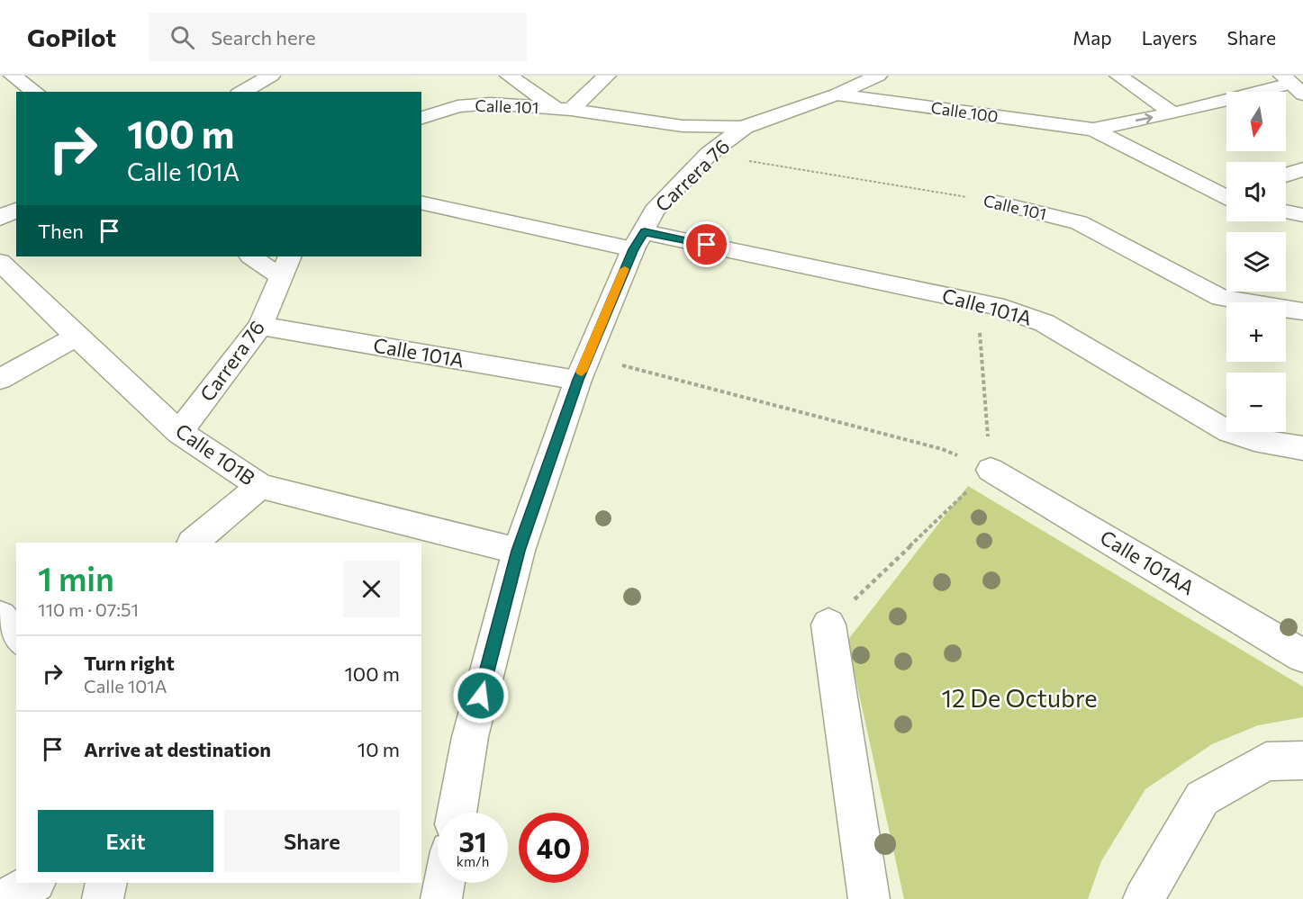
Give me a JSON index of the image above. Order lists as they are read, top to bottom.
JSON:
{
  "streets": {
    "street": [
      "Calle 101",
      "Calle 100",
      "Carrera 76",
      "Calle 101A",
      "Calle 101B",
      "Calle 101AA"
    ]
  },
  "crossings": [
    ["Calle 101", "Carrera 76"],
    ["Calle 100", "Carrera 76"],
    ["Carrera 76", "Calle 101A"],
    ["Carrera 76", "Calle 101B"]
  ],
  "parks": ["12 De Octubre"],
  "north": "bottom",
  "page": {
    "header": "GoPilot",
    "search": "Search here",
    "nav": ["Map", "Layers", "Share"],
    "map_buttons": ["+", "−"],
    "turn": ["100 m", "Calle 101A"],
    "then": "Then",
    "heading": ["1 min", "110 m · 07:51"],
    "list": [
      {
        "name": "Turn right",
        "note": "Calle 101A",
        "value": "100 m"
      },
      {
        "name": "Arrive at destination",
        "value": "10 m"
      }
    ],
    "buttons": ["Exit", "Share"],
    "speed": "31 km/h",
    "limit": "40"
  }
}
